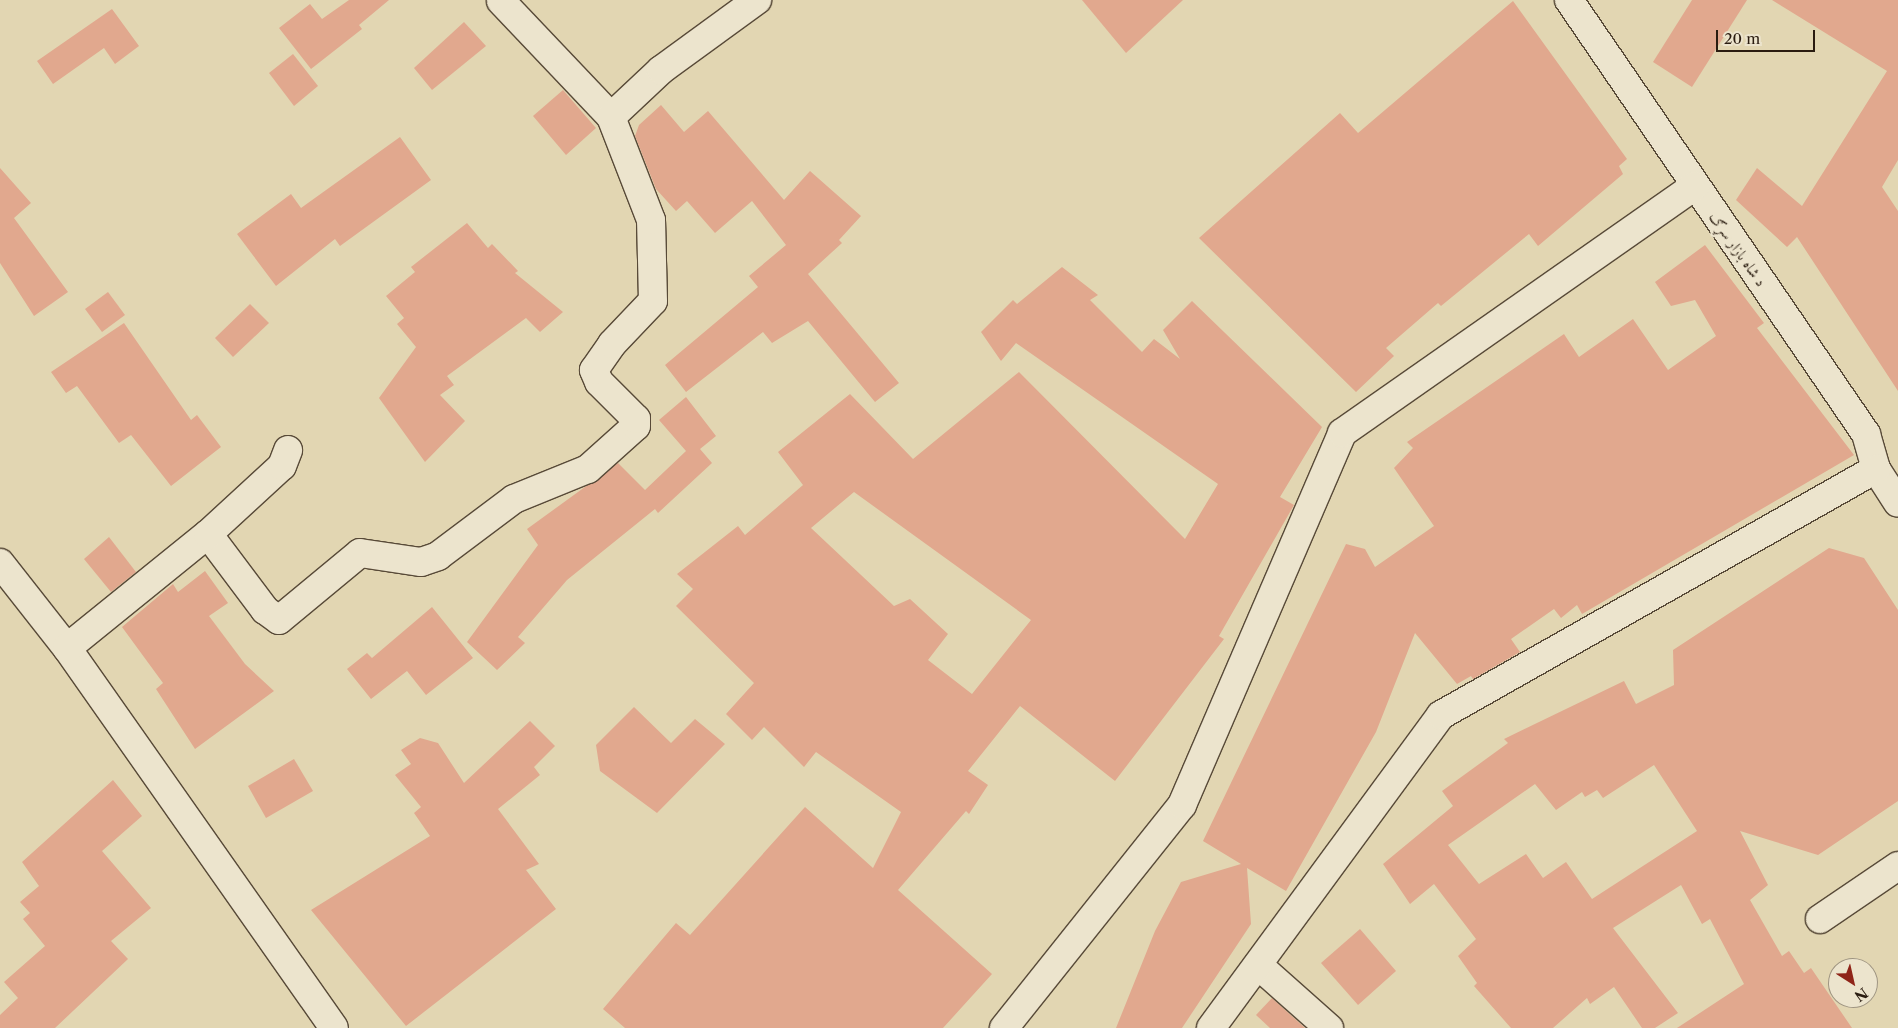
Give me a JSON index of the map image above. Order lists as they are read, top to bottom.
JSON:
{
  "streets": {
    "street": ["د شاه بازار سړګ"]
  },
  "scale_bar": "20 m",
  "north": "bottom right"
}
